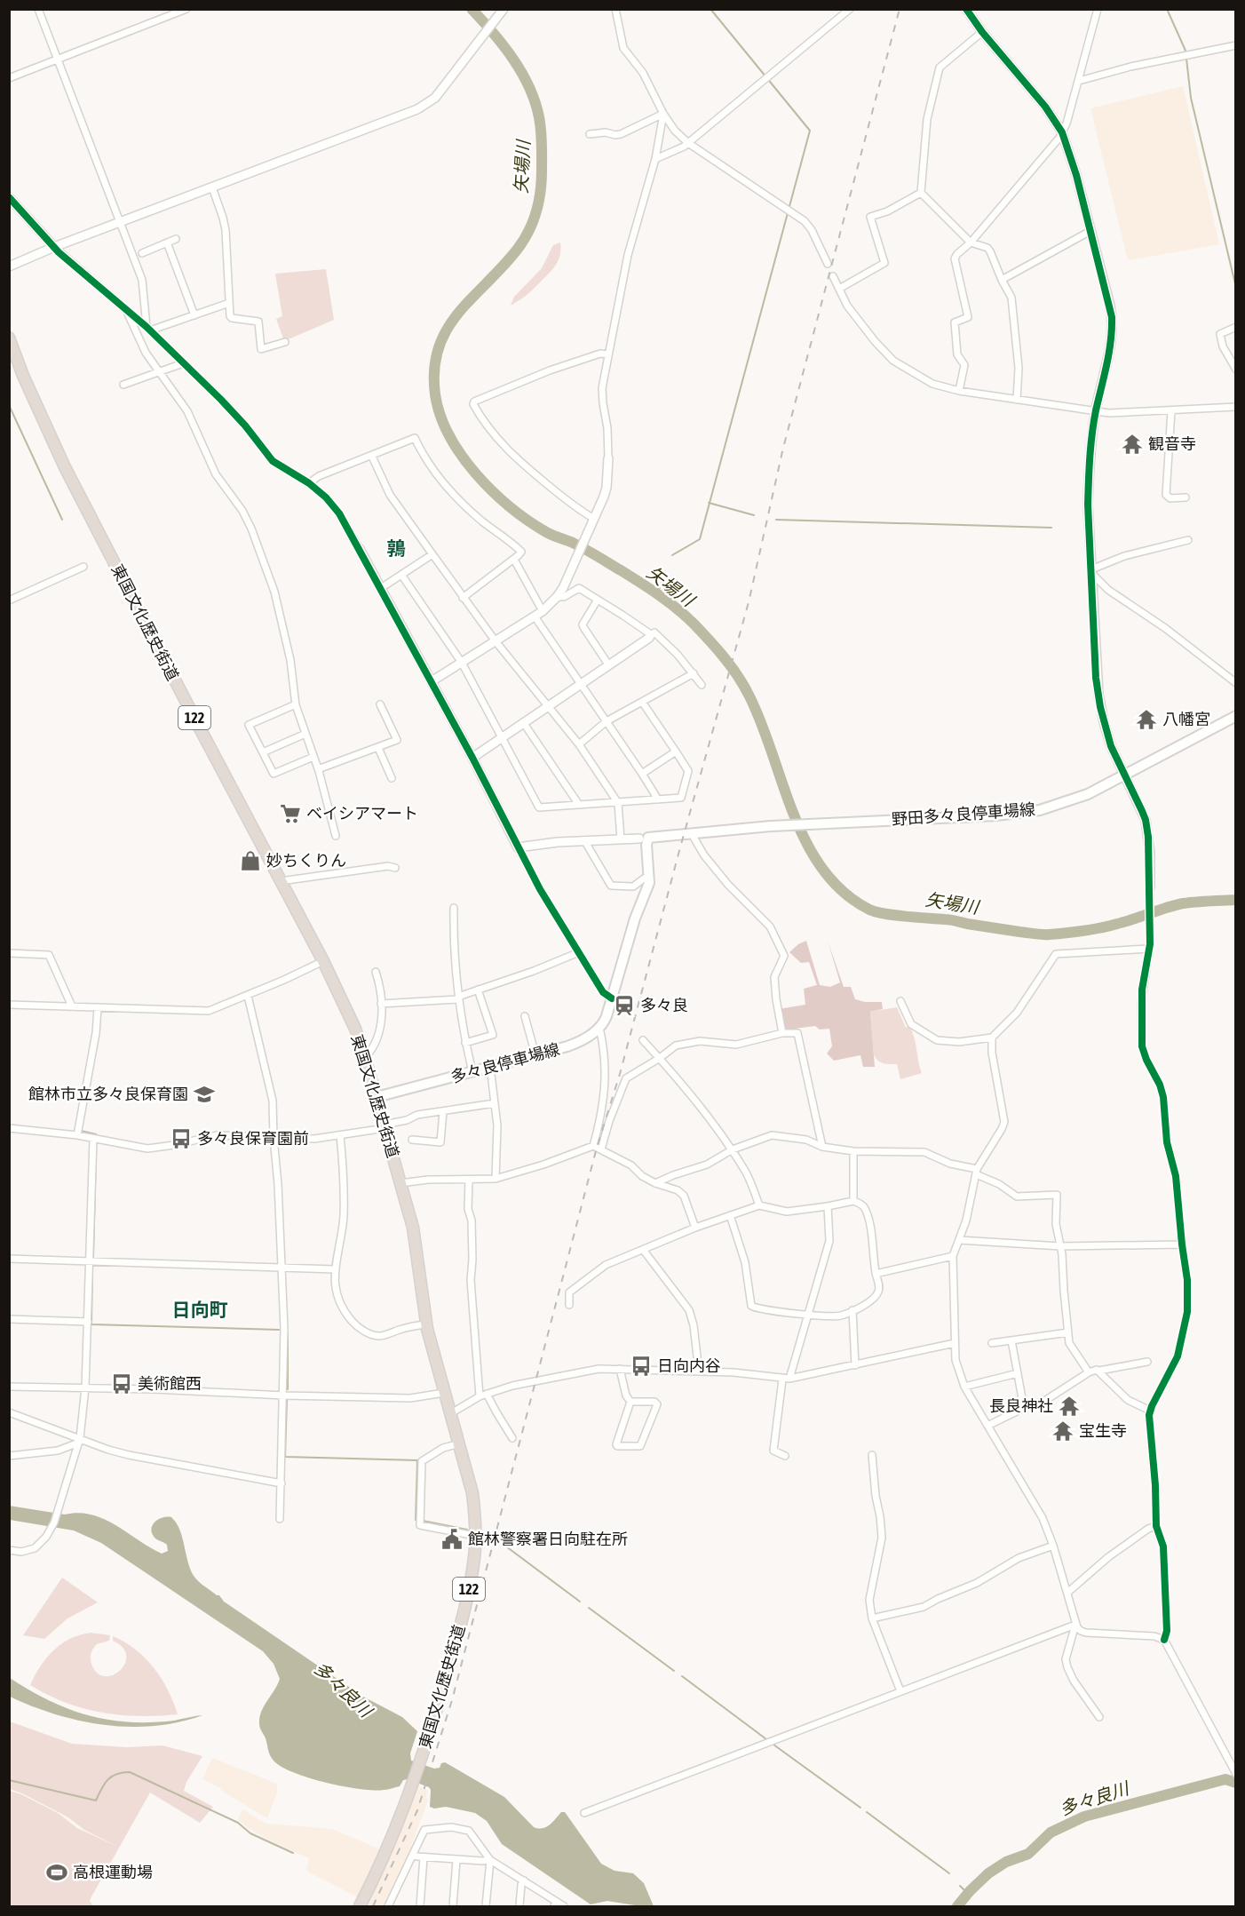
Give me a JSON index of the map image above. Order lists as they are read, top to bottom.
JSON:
{
  "streets": {
    "highway": ["東国文化歴史街道", "122"],
    "main road": ["野田多々良停車場線", "多々良停車場線"]
  },
  "crossings": [
    ["東国文化歴史街道", "多々良停車場線"]
  ],
  "districts": ["鶉", "日向町"],
  "water": ["矢場川", "多々良川"],
  "places": {
    "temple": [
      "観音寺",
      "八幡宮",
      "長良神社",
      "宝生寺"
    ],
    "supermarket": ["ベイシアマート"],
    "shop": ["妙ちくりん"],
    "station": ["多々良"],
    "school or university": ["館林市立多々良保育園"],
    "bus stop": ["多々良保育園前", "日向内谷", "美術館西"],
    "public building": ["館林警察署日向駐在所"],
    "sports": ["高根運動場"]
  }
}
